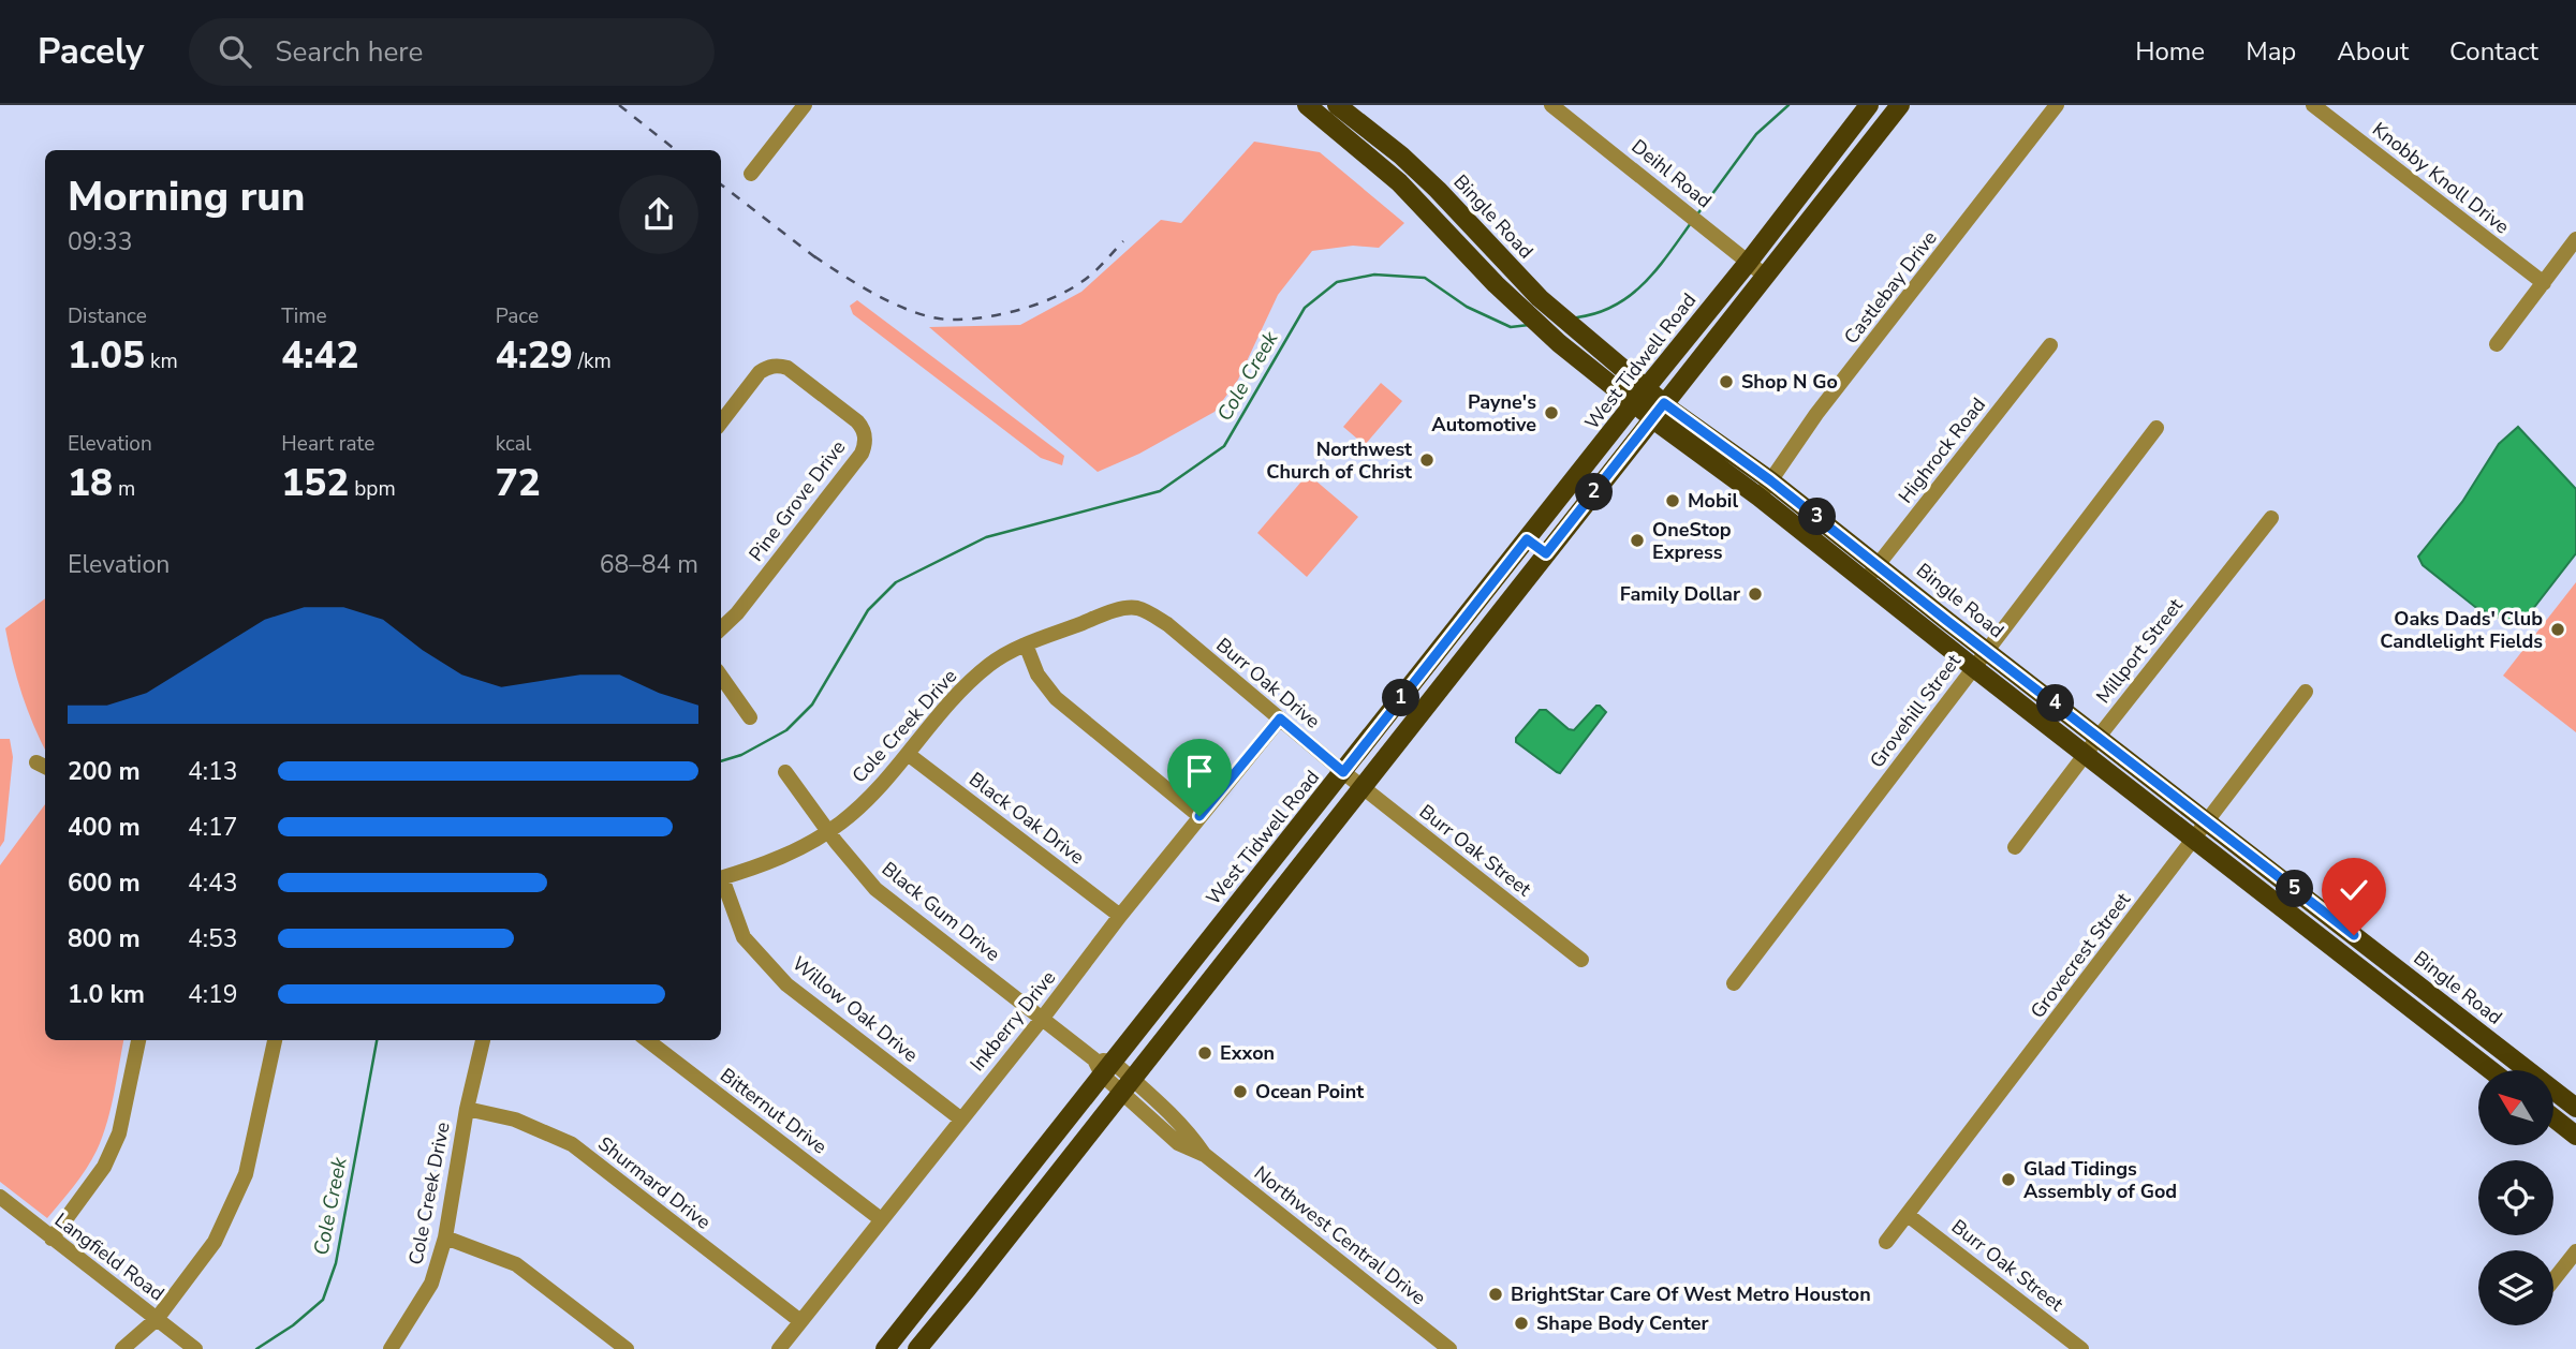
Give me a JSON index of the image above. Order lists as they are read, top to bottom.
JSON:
{
  "streets": {
    "main road": ["Bingle Road", "West Tidwell Road"],
    "street": [
      "Deihl Road",
      "Knobby Knoll Drive",
      "Castlebay Drive",
      "Highrock Road",
      "Pine Grove Drive",
      "Millport Street",
      "Burr Oak Drive",
      "Grovehill Street",
      "Cole Creek Drive",
      "Black Oak Drive",
      "Burr Oak Street",
      "Black Gum Drive",
      "Grovecrest Street",
      "Willow Oak Drive",
      "Inkberry Drive",
      "Bitternut Drive",
      "Shurmard Drive",
      "Northwest Central Drive",
      "Langfield Road"
    ]
  },
  "crossings": [
    ["Deihl Road", "West Tidwell Road"],
    ["Bingle Road", "Castlebay Drive"],
    ["Bingle Road", "West Tidwell Road"],
    ["Bingle Road", "Highrock Road"],
    ["Bingle Road", "Millport Street"],
    ["Bingle Road", "Grovehill Street"],
    ["Bingle Road", "Grovecrest Street"],
    ["West Tidwell Road", "Burr Oak Drive"],
    ["West Tidwell Road", "Burr Oak Street"],
    ["West Tidwell Road", "Black Gum Drive"],
    ["West Tidwell Road", "Northwest Central Drive"],
    ["Burr Oak Drive", "Cole Creek Drive"],
    ["Burr Oak Drive", "Burr Oak Street"],
    ["Burr Oak Drive", "Inkberry Drive"],
    ["Cole Creek Drive", "Black Oak Drive"],
    ["Cole Creek Drive", "Black Gum Drive"],
    ["Cole Creek Drive", "Shurmard Drive"],
    ["Black Oak Drive", "Inkberry Drive"],
    ["Burr Oak Street", "Grovecrest Street"],
    ["Black Gum Drive", "Inkberry Drive"],
    ["Black Gum Drive", "Northwest Central Drive"],
    ["Willow Oak Drive", "Inkberry Drive"],
    ["Inkberry Drive", "Bitternut Drive"],
    ["Inkberry Drive", "Shurmard Drive"]
  ],
  "water": ["Cole Creek"],
  "places": [
    "Shop N Go",
    "Payne's Automotive",
    "Northwest Church of Christ",
    "Mobil",
    "OneStop Express",
    "Family Dollar",
    "Oaks Dads' Club Candlelight Fields",
    "Exxon",
    "Ocean Point",
    "Glad Tidings Assembly of God",
    "BrightStar Care Of West Metro Houston",
    "Shape Body Center"
  ],
  "north": "top left",
  "page": {
    "header": "Pacely",
    "search": "Search here",
    "nav": [
      "Home",
      "Map",
      "About",
      "Contact"
    ],
    "heading": ["Morning run", "09:33"],
    "stats": [
      ["Distance", "1.05 km"],
      ["Time", "4:42"],
      ["Pace", "4:29 /km"],
      ["Elevation", "18 m"],
      ["Heart rate", "152 bpm"],
      ["kcal", "72"]
    ],
    "pins": [
      "2",
      "3",
      "1",
      "4",
      "5"
    ],
    "chart": ["Elevation", "68–84 m"],
    "list": [
      {
        "name": "200 m",
        "note": "4:13"
      },
      {
        "name": "400 m",
        "note": "4:17"
      },
      {
        "name": "600 m",
        "note": "4:43"
      },
      {
        "name": "800 m",
        "note": "4:53"
      },
      {
        "name": "1.0 km",
        "note": "4:19"
      }
    ]
  }
}
